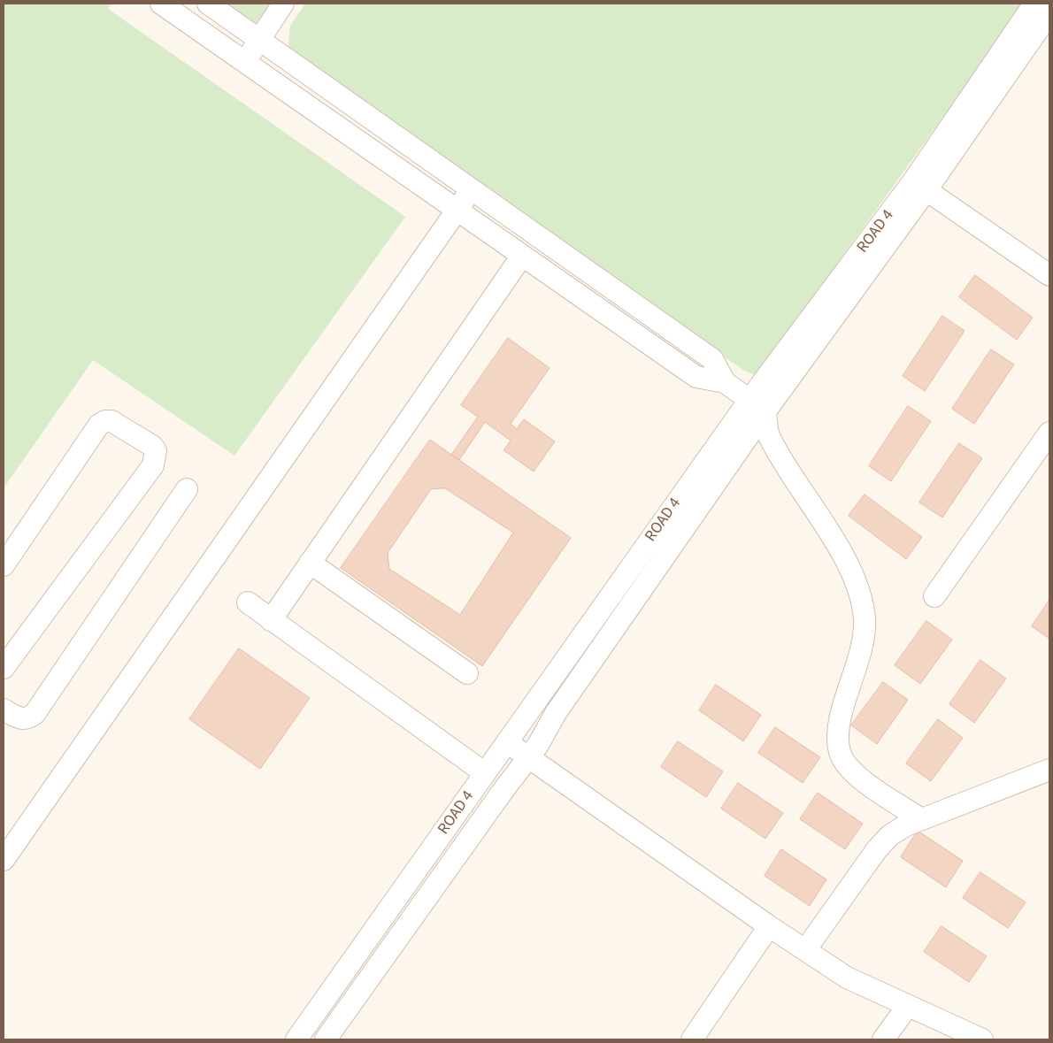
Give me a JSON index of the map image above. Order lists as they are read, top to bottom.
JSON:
{
  "streets": {
    "street": ["ROAD 4"]
  }
}
